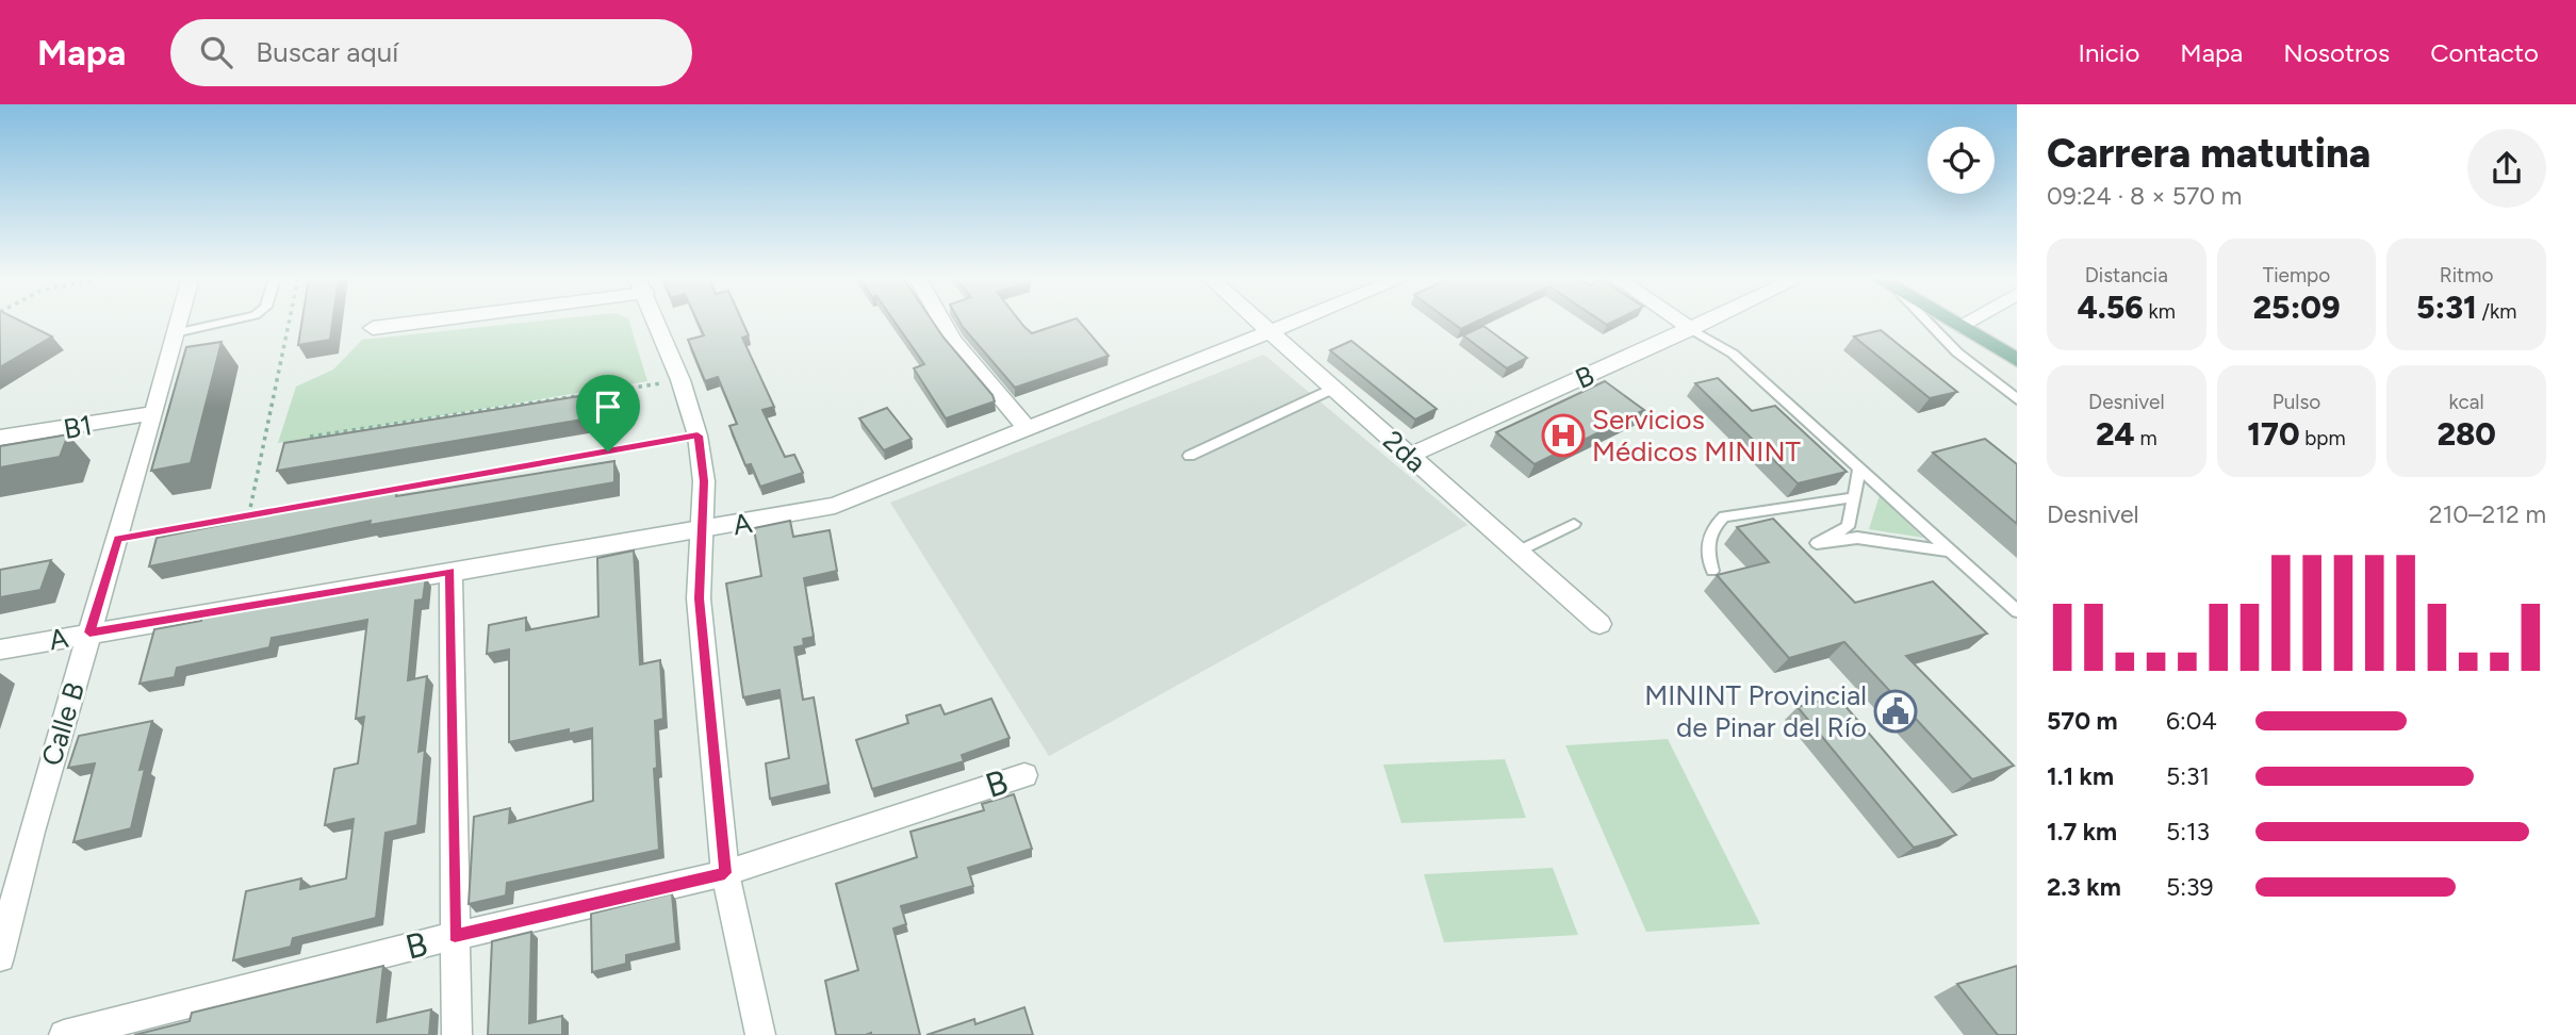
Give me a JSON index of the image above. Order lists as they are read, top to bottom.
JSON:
{
  "streets": {
    "street": [
      "B",
      "B1",
      "2da",
      "A",
      "Calle B"
    ]
  },
  "crossings": [
    ["B", "2da"],
    ["B1", "Calle B"],
    ["2da", "A"],
    ["A", "Calle B"]
  ],
  "places": {
    "hospital": ["Servicios Médicos MININT"],
    "public building": ["MININT Provincial de Pinar del Río"]
  },
  "page": {
    "header": "Mapa",
    "search": "Buscar aquí",
    "nav": [
      "Inicio",
      "Mapa",
      "Nosotros",
      "Contacto"
    ],
    "heading": ["Carrera matutina", "09:24 · 8 × 570 m"],
    "stats": [
      ["Distancia", "4.56 km"],
      ["Tiempo", "25:09"],
      ["Ritmo", "5:31 /km"],
      ["Desnivel", "24 m"],
      ["Pulso", "170 bpm"],
      ["kcal", "280"]
    ],
    "chart": ["Desnivel", "210–212 m"],
    "list": [
      {
        "name": "570 m",
        "note": "6:04"
      },
      {
        "name": "1.1 km",
        "note": "5:31"
      },
      {
        "name": "1.7 km",
        "note": "5:13"
      },
      {
        "name": "2.3 km",
        "note": "5:39"
      }
    ]
  }
}
